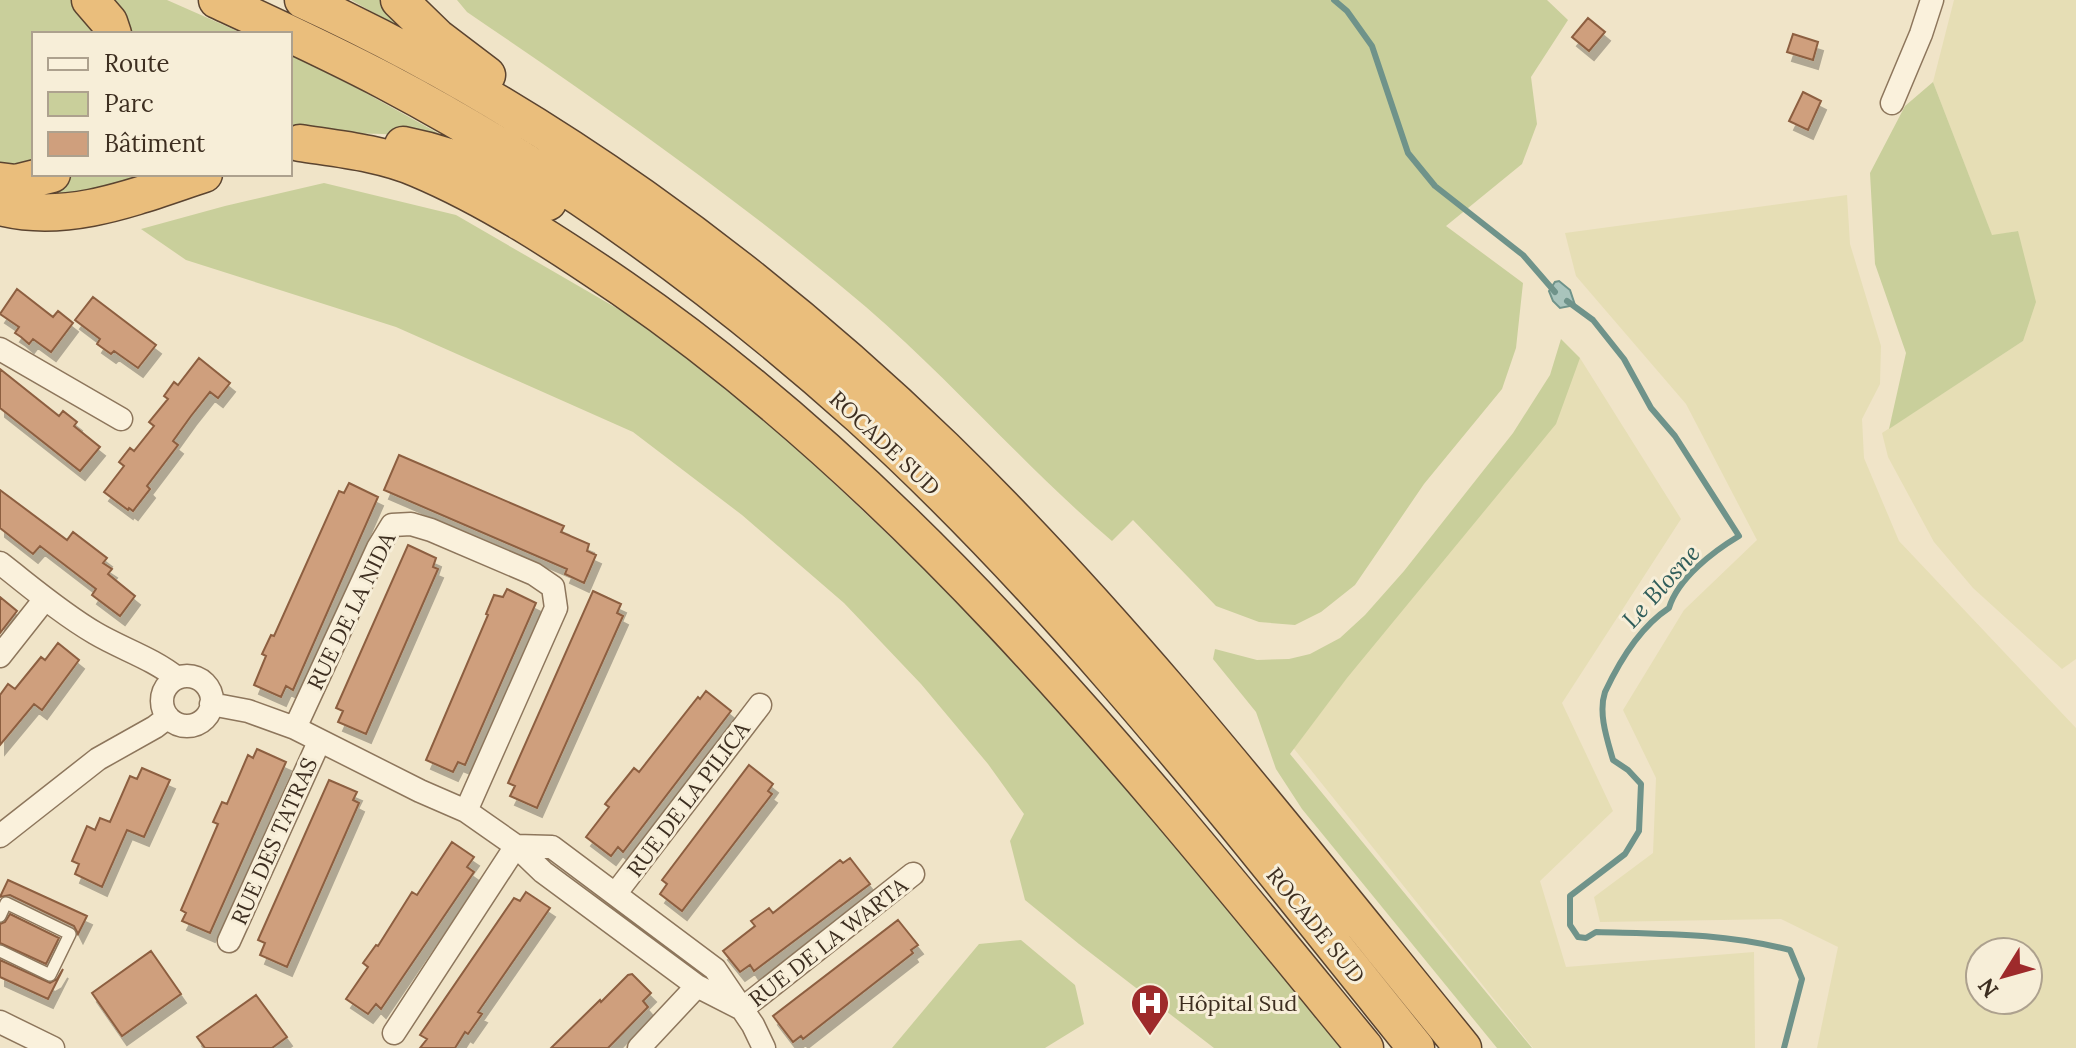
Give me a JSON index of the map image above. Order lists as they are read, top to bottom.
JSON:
{
  "streets": {
    "highway": ["ROCADE SUD"],
    "street": [
      "RUE DE LA NIDA",
      "RUE DE LA PILICA",
      "RUE DES TATRAS",
      "RUE DE LA WARTA"
    ]
  },
  "water": ["Le Blosne"],
  "places": {
    "hospital": ["Hôpital Sud"]
  },
  "legend": ["Route", "Parc", "Bâtiment"],
  "north": "bottom left"
}
